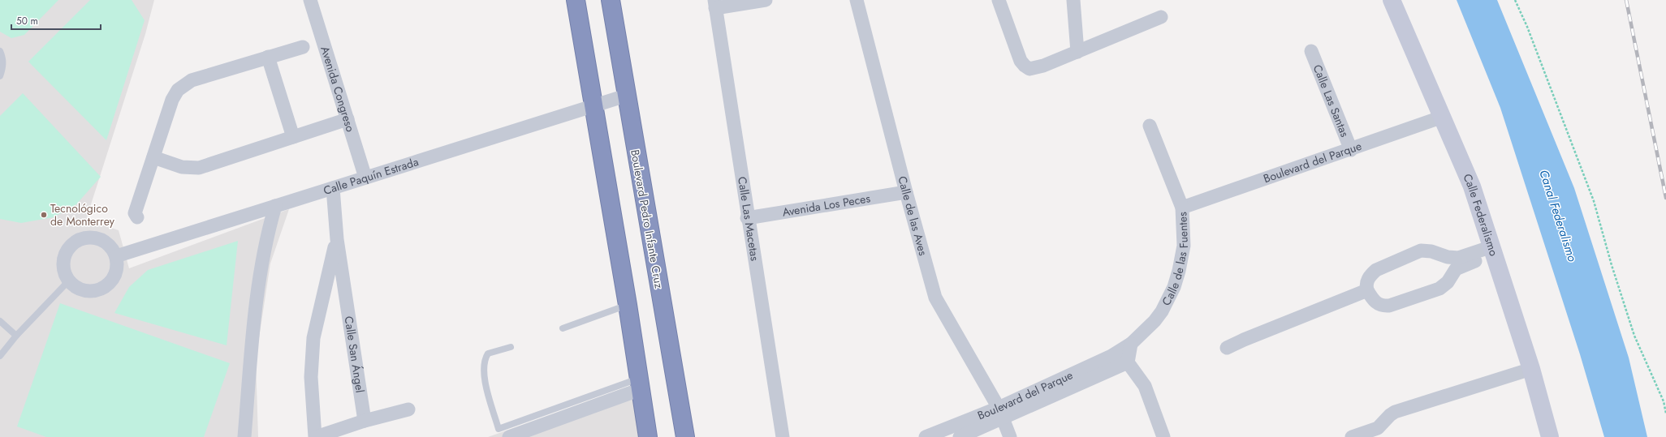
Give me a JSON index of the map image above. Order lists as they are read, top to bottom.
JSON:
{
  "streets": {
    "highway": ["Boulevard Pedro Infante Cruz"],
    "main road": ["Calle Federalismo"],
    "street": [
      "Avenida Congreso",
      "Calle Las Santas",
      "Boulevard del Parque",
      "Calle Paquín Estrada",
      "Avenida Los Peces",
      "Calle de las Aves",
      "Calle Las Macetas",
      "Calle de las Fuentes",
      "Calle San Ángel"
    ]
  },
  "crossings": [
    ["Avenida Congreso", "Calle Paquín Estrada"],
    ["Calle Las Santas", "Boulevard del Parque"],
    ["Boulevard del Parque", "Calle Federalismo"],
    ["Boulevard del Parque", "Calle de las Aves"],
    ["Boulevard del Parque", "Calle de las Fuentes"],
    ["Calle Paquín Estrada", "Boulevard Pedro Infante Cruz"],
    ["Calle Paquín Estrada", "Calle San Ángel"],
    ["Avenida Los Peces", "Calle de las Aves"],
    ["Avenida Los Peces", "Calle Las Macetas"]
  ],
  "water": ["Canal Federalismo"],
  "places": ["Tecnológico de Monterrey"],
  "scale_bar": "50 m"
}
